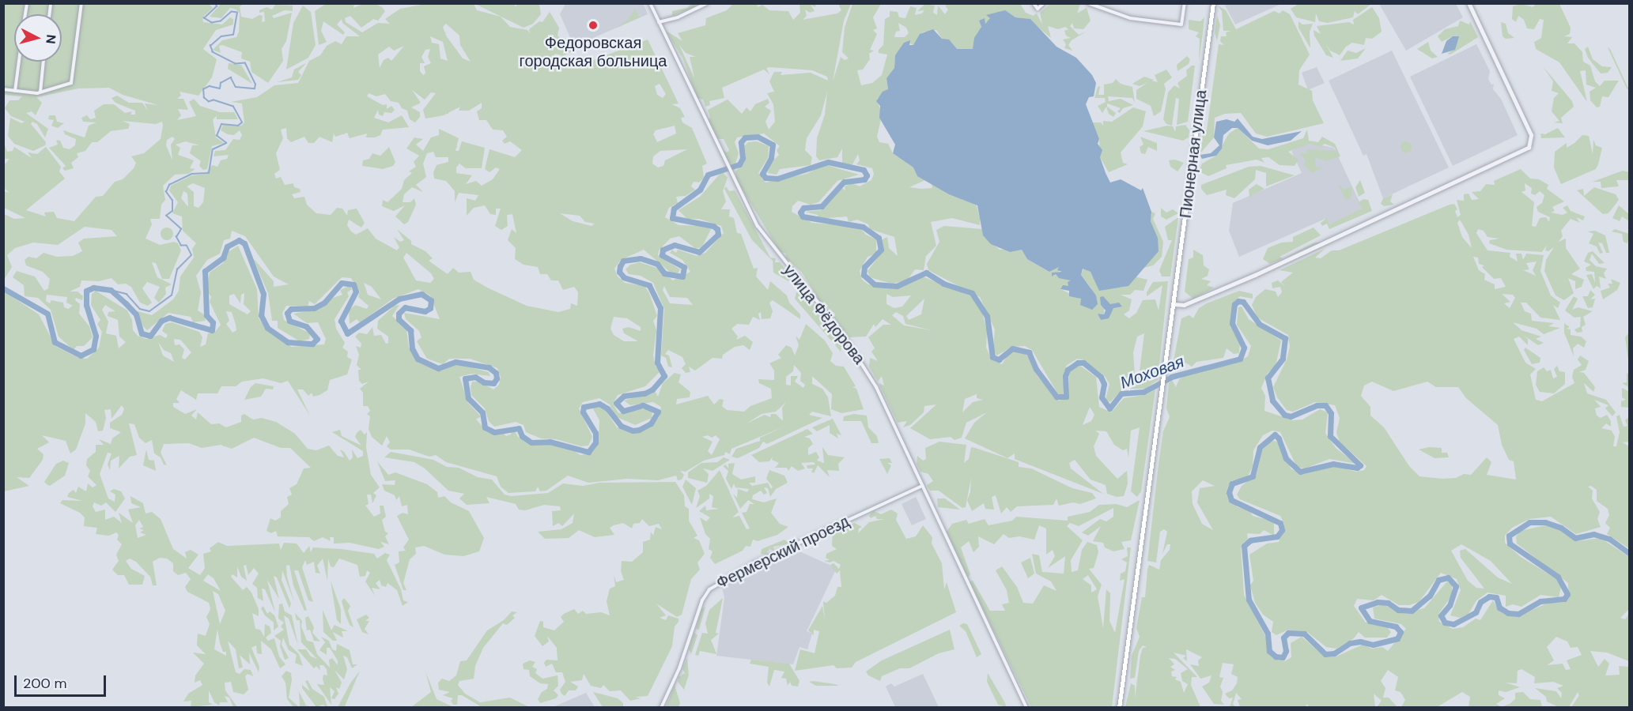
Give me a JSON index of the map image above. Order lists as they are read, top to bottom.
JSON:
{
  "streets": {
    "main road": ["Пионерная улица"],
    "street": ["улица Фёдорова", "Фермерский проезд"]
  },
  "crossings": [
    ["улица Фёдорова", "Фермерский проезд"]
  ],
  "water": ["Моховая"],
  "places": ["Федоровская городская больница"],
  "scale_bar": "200 m",
  "north": "right"
}
